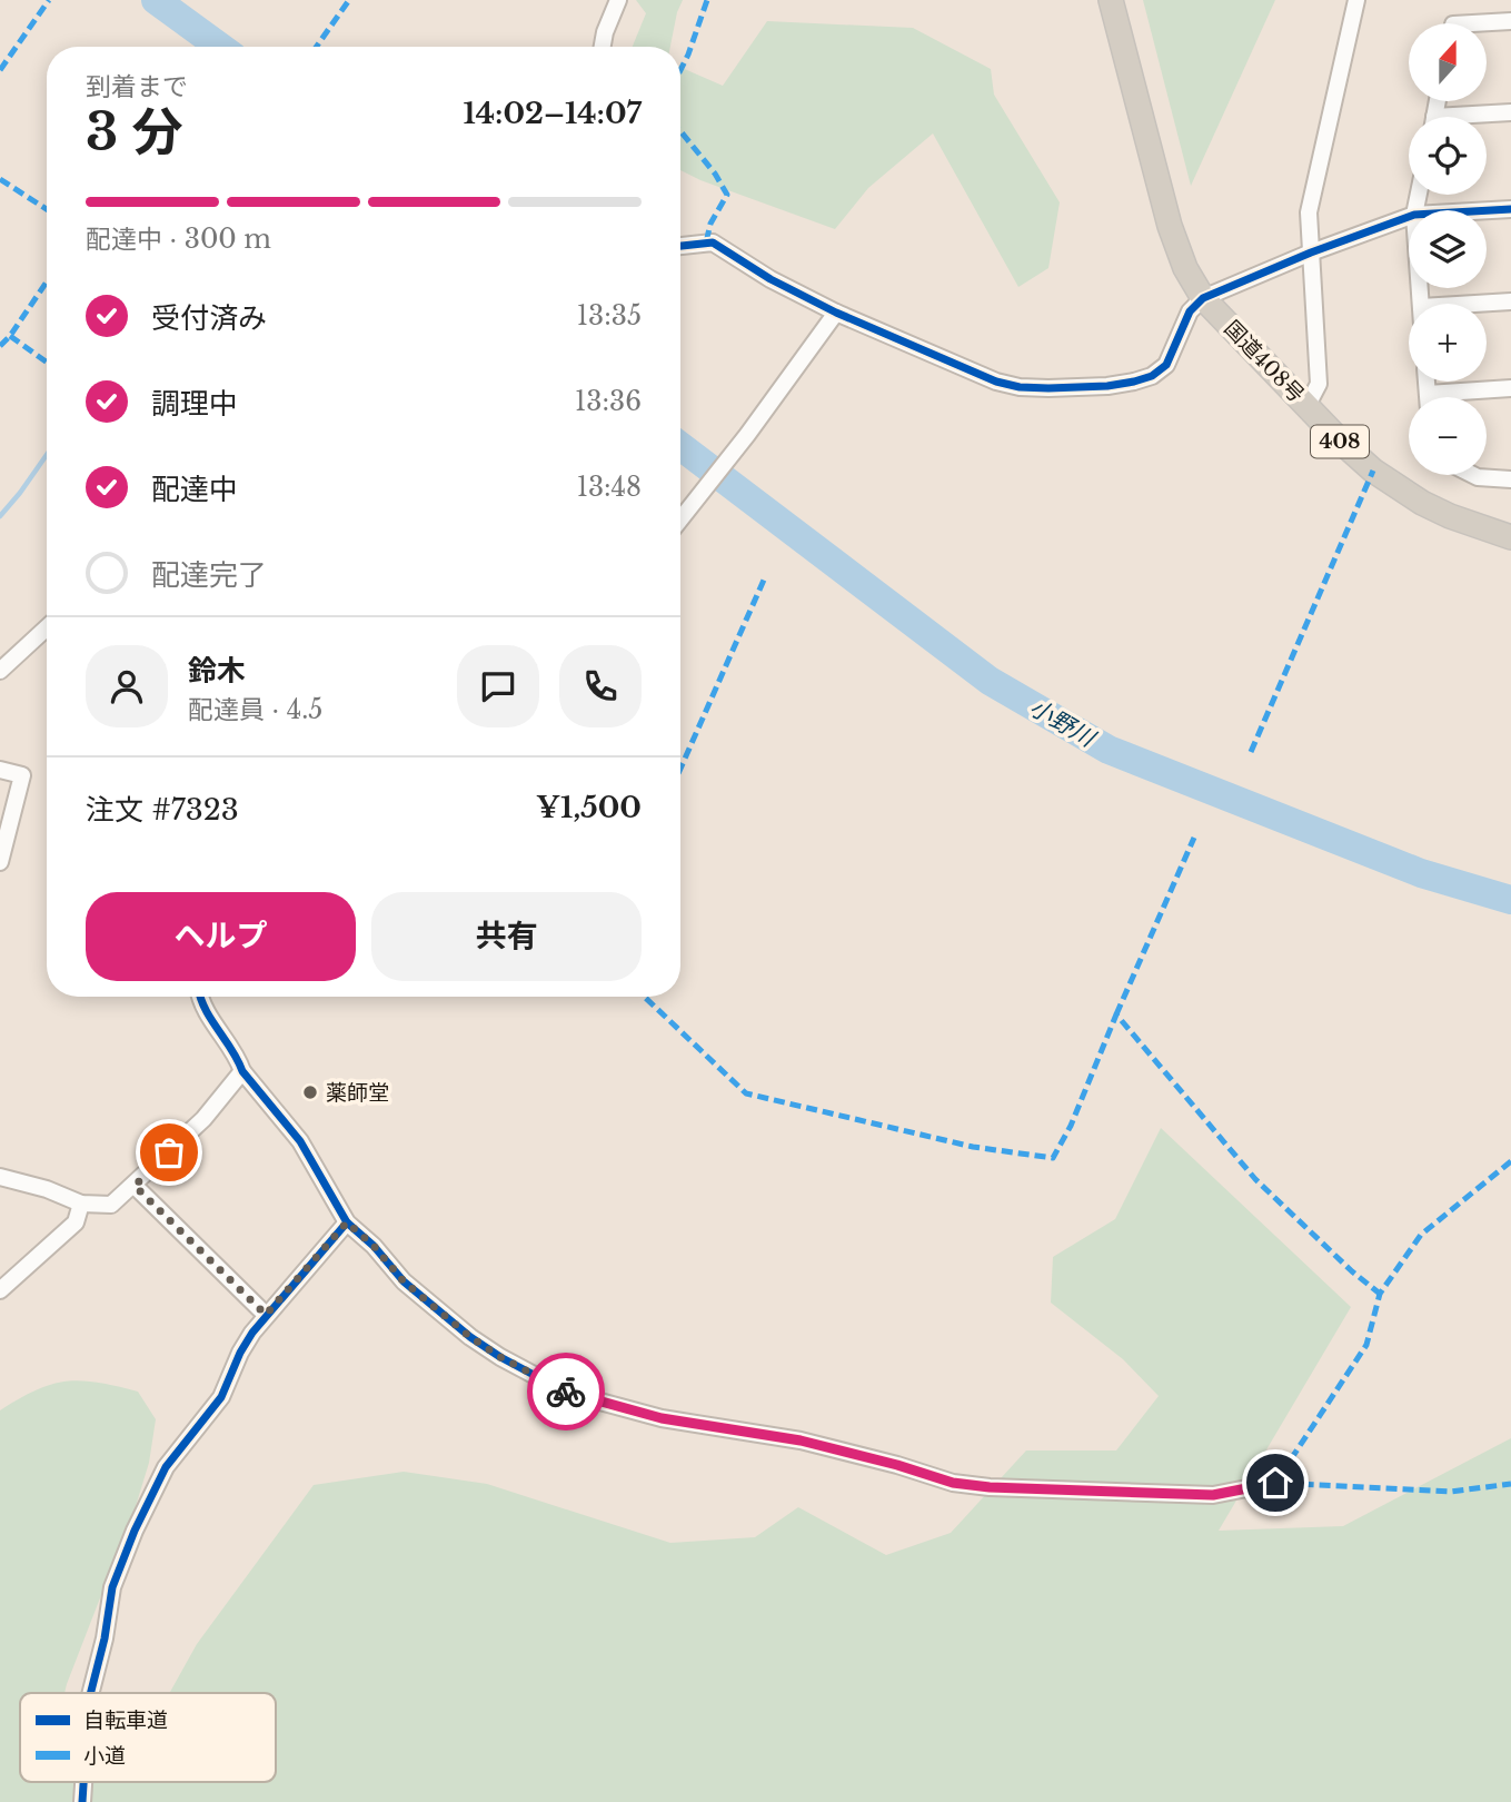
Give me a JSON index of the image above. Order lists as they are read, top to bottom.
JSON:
{
  "streets": {
    "highway": ["国道408号", "408"]
  },
  "water": ["小野川"],
  "places": ["薬師堂"],
  "legend": ["自転車道", "小道"],
  "north": "top",
  "page": {
    "map_buttons": ["+", "−"],
    "heading": ["3 分", "到着まで", "14:02–14:07"],
    "panel": [
      "鈴木",
      "配達員 · 4.5",
      "注文 #7323",
      "¥1,500"
    ],
    "bar": "配達中 · 300 m",
    "list": [
      ["受付済み", "13:35"],
      ["調理中", "13:36"],
      ["配達中", "13:48"],
      "配達完了"
    ],
    "buttons": ["ヘルプ", "共有"]
  }
}
